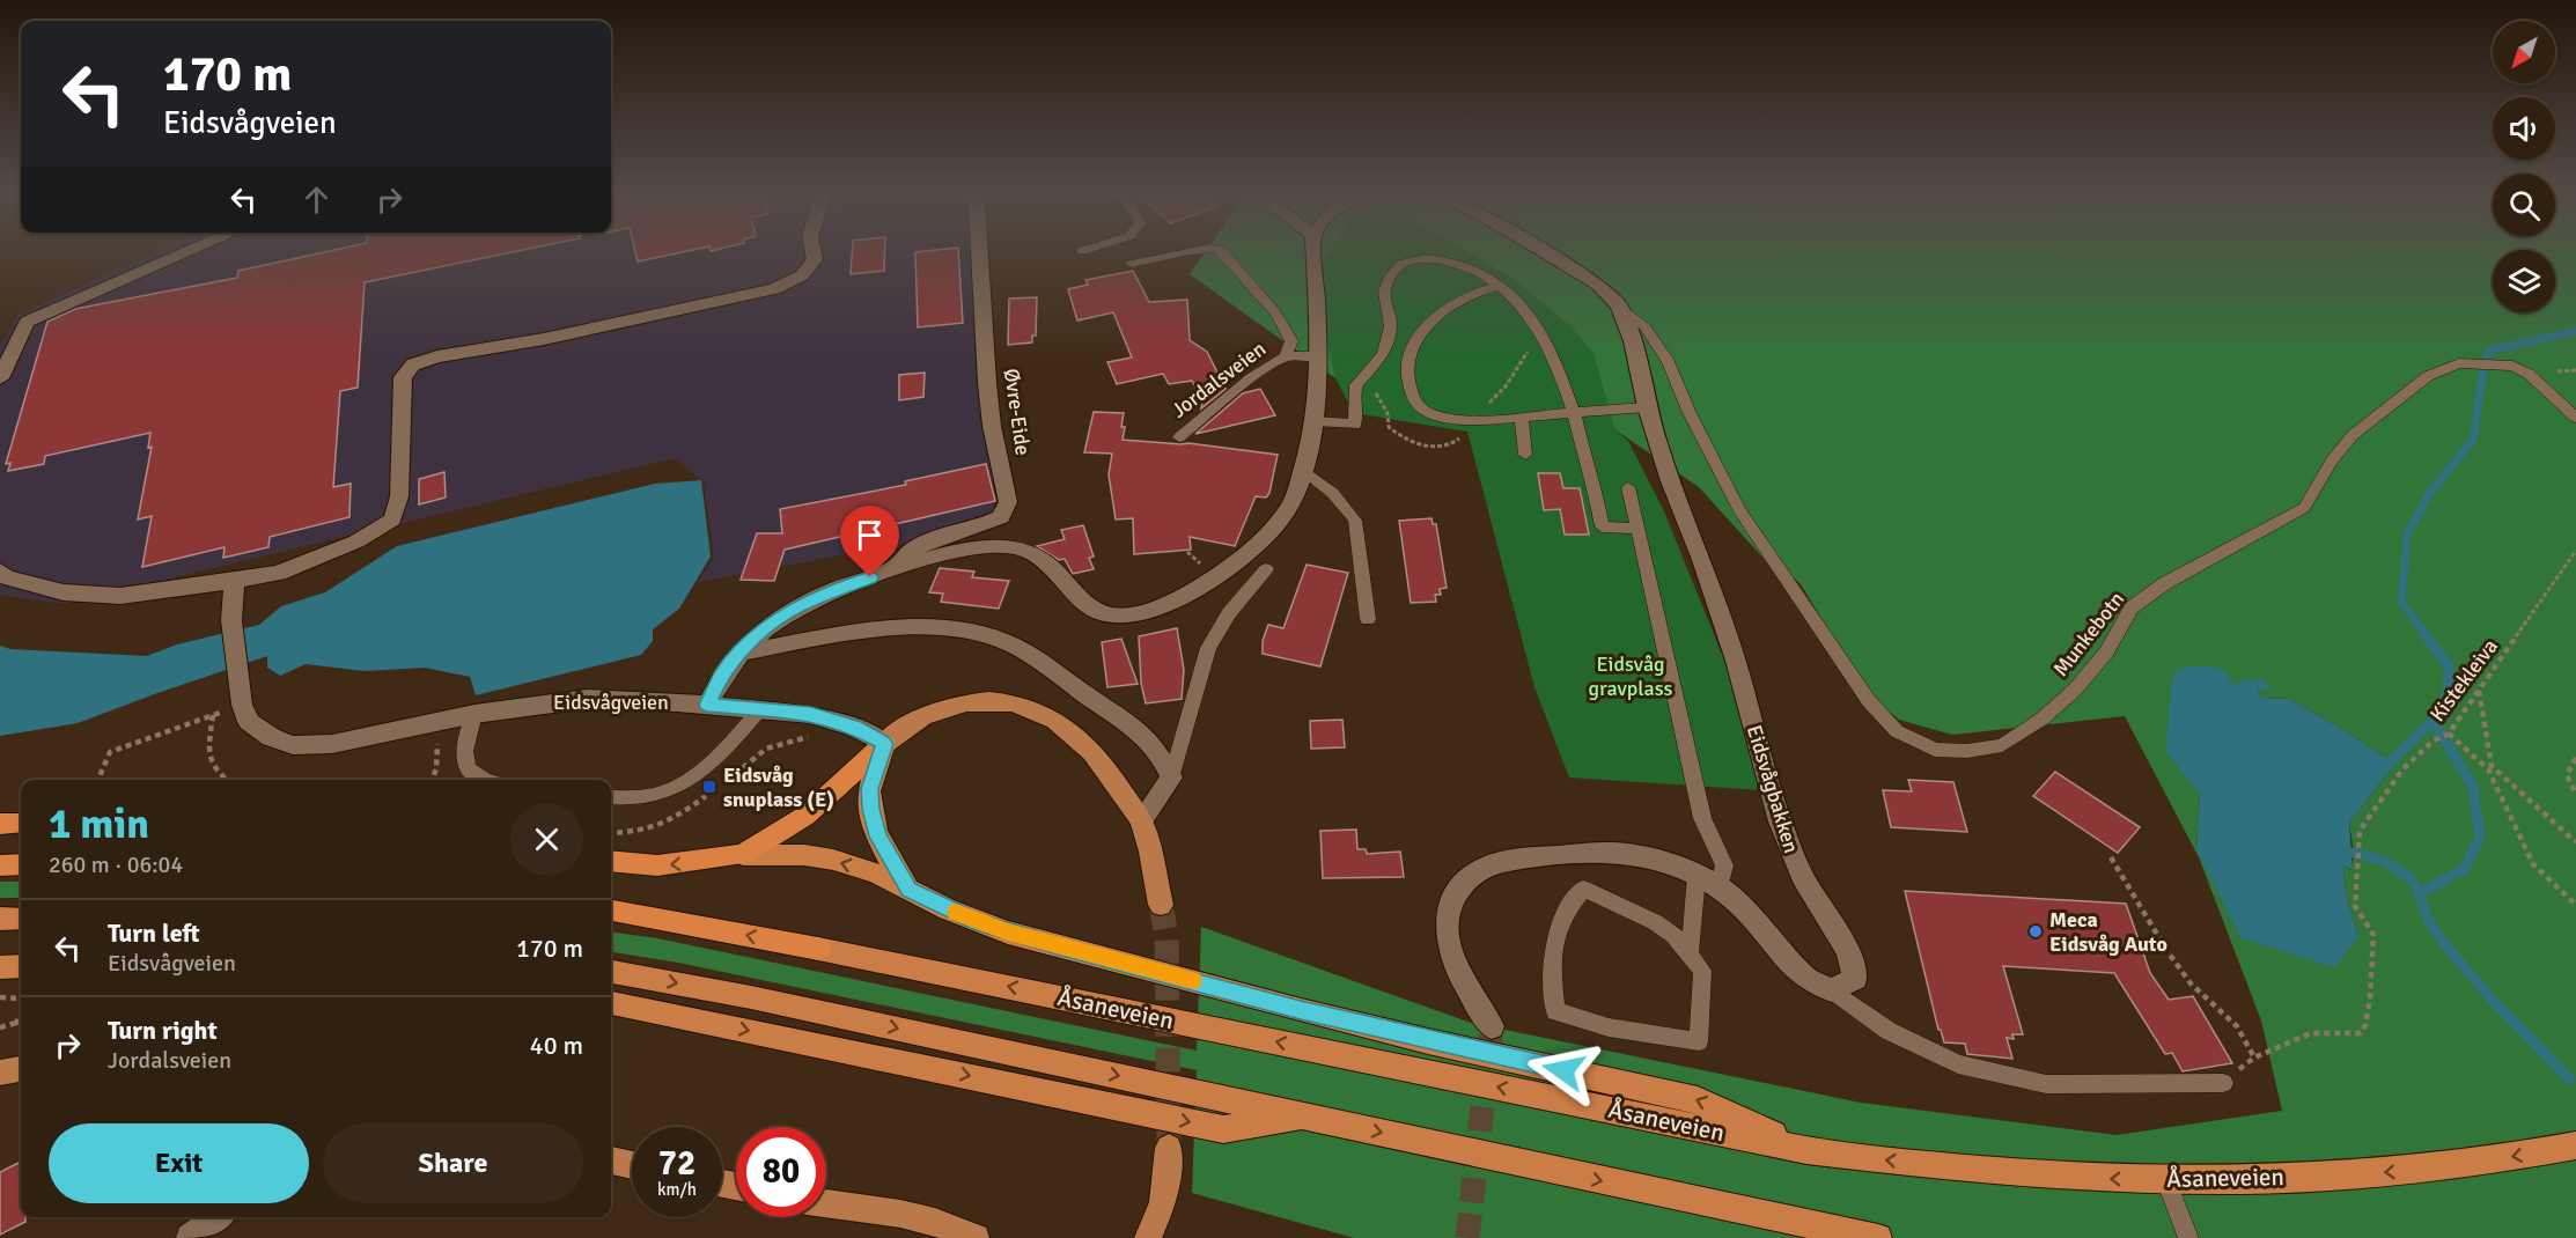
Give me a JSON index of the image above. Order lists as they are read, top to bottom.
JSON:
{
  "streets": {
    "highway": ["Åsaneveien"],
    "street": ["Øvre-Eide", "Eidsvågveien", "Eidsvågbakken"],
    "lane": ["Jordalsveien", "Munkebotn"],
    "path": ["Kistekleiva"]
  },
  "crossings": [
    ["Munkebotn", "Eidsvågbakken"]
  ],
  "parks": ["Eidsvåg gravplass"],
  "places": {
    "transit": ["Eidsvåg snuplass (E)"],
    "other": ["Meca Eidsvåg Auto"]
  },
  "north": "bottom left",
  "page": {
    "turn": ["170 m", "Eidsvågveien"],
    "heading": ["1 min", "260 m · 06:04"],
    "list": [
      {
        "name": "Turn left",
        "note": "Eidsvågveien",
        "value": "170 m"
      },
      {
        "name": "Turn right",
        "note": "Jordalsveien",
        "value": "40 m"
      }
    ],
    "buttons": ["Exit", "Share"],
    "speed": "72 km/h",
    "limit": "80"
  }
}
